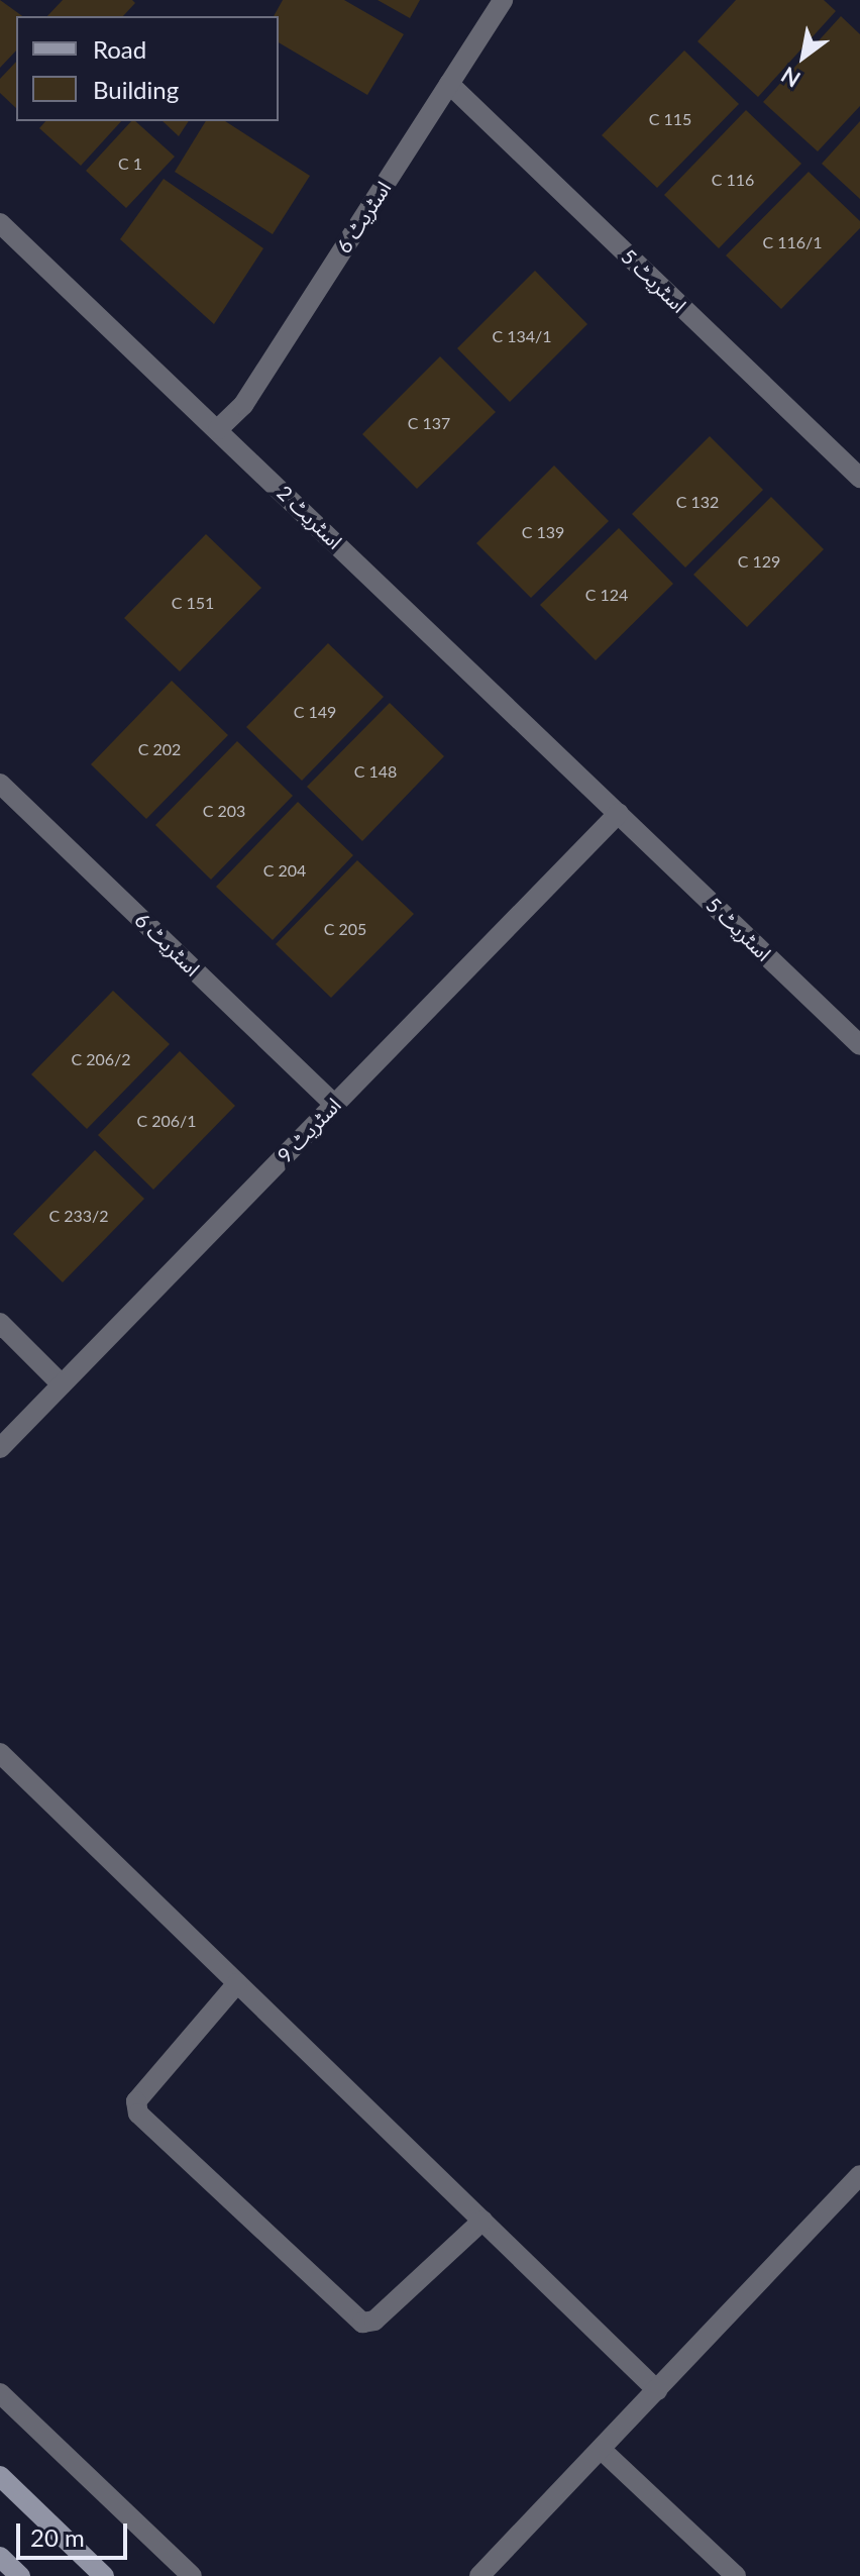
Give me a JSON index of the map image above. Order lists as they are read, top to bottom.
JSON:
{
  "streets": {
    "street": [
      "اسٹریٹ 6",
      "اسٹریٹ 5",
      "اسٹریٹ 2",
      "اسٹریٹ 9"
    ]
  },
  "crossings": [
    ["اسٹریٹ 6", "اسٹریٹ 5"],
    ["اسٹریٹ 6", "اسٹریٹ 2"],
    ["اسٹریٹ 6", "اسٹریٹ 9"],
    ["اسٹریٹ 5", "اسٹریٹ 2"],
    ["اسٹریٹ 5", "اسٹریٹ 9"],
    ["اسٹریٹ 2", "اسٹریٹ 9"]
  ],
  "house_numbers": [
    "C 115",
    "C 1",
    "C 116",
    "C 116/1",
    "C 134/1",
    "C 137",
    "C 132",
    "C 139",
    "C 129",
    "C 124",
    "C 151",
    "C 149",
    "C 202",
    "C 148",
    "C 203",
    "C 204",
    "C 205",
    "C 206/2",
    "C 206/1",
    "C 233/2"
  ],
  "legend": ["Road", "Building"],
  "scale_bar": "20 m",
  "north": "bottom left"
}
